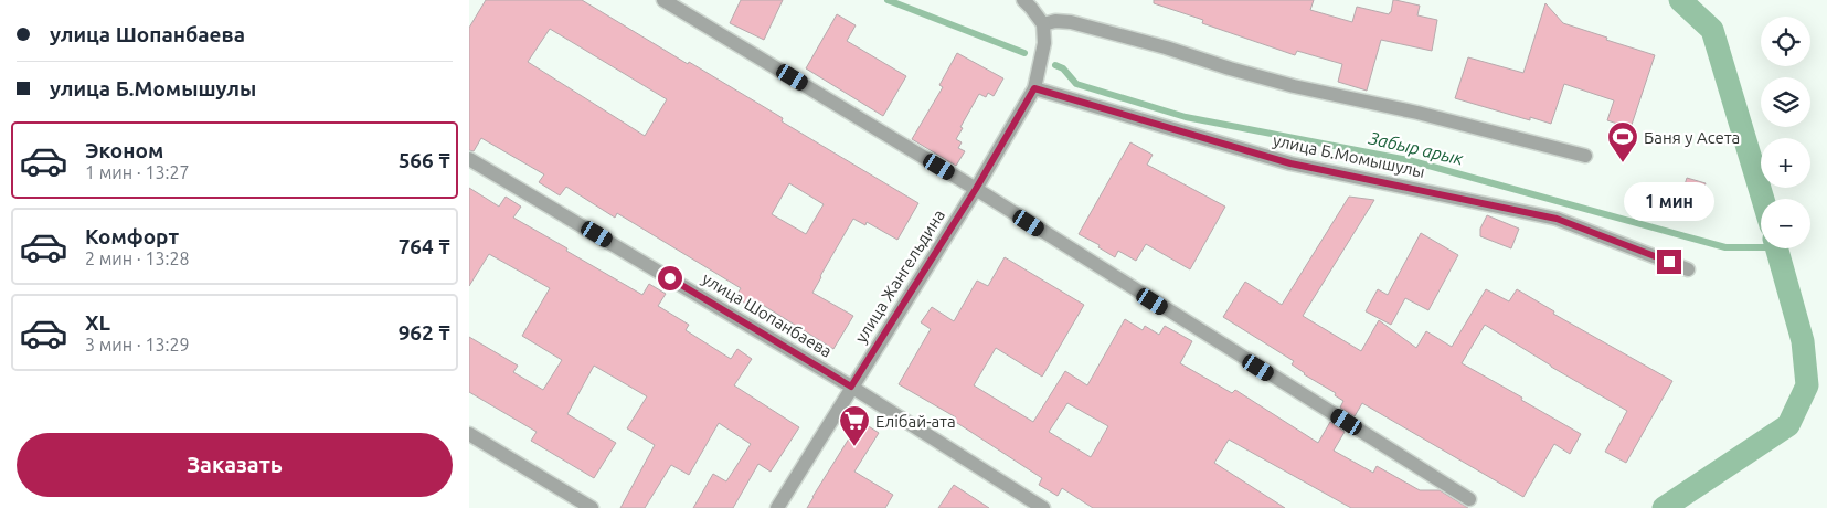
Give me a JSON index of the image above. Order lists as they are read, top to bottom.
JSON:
{
  "streets": {
    "street": ["улица Б.Момышулы", "улица Жангельдина", "улица Шопанбаева"]
  },
  "crossings": [
    ["улица Б.Момышулы", "улица Жангельдина"],
    ["улица Жангельдина", "улица Шопанбаева"]
  ],
  "water": ["Забыр арык"],
  "places": {
    "sports": ["Баня у Асета"],
    "supermarket": ["Елібай-ата"]
  },
  "page": {
    "banner": ["улица Шопанбаева", "улица Б.Момышулы"],
    "map_buttons": ["+", "−"],
    "list": [
      {
        "name": "Эконом",
        "note": "1 мин · 13:27",
        "value": "566 ₸"
      },
      {
        "name": "Комфорт",
        "note": "2 мин · 13:28",
        "value": "764 ₸"
      },
      {
        "name": "XL",
        "note": "3 мин · 13:29",
        "value": "962 ₸"
      }
    ],
    "bubble": "1 мин",
    "buttons": "Заказать"
  }
}
